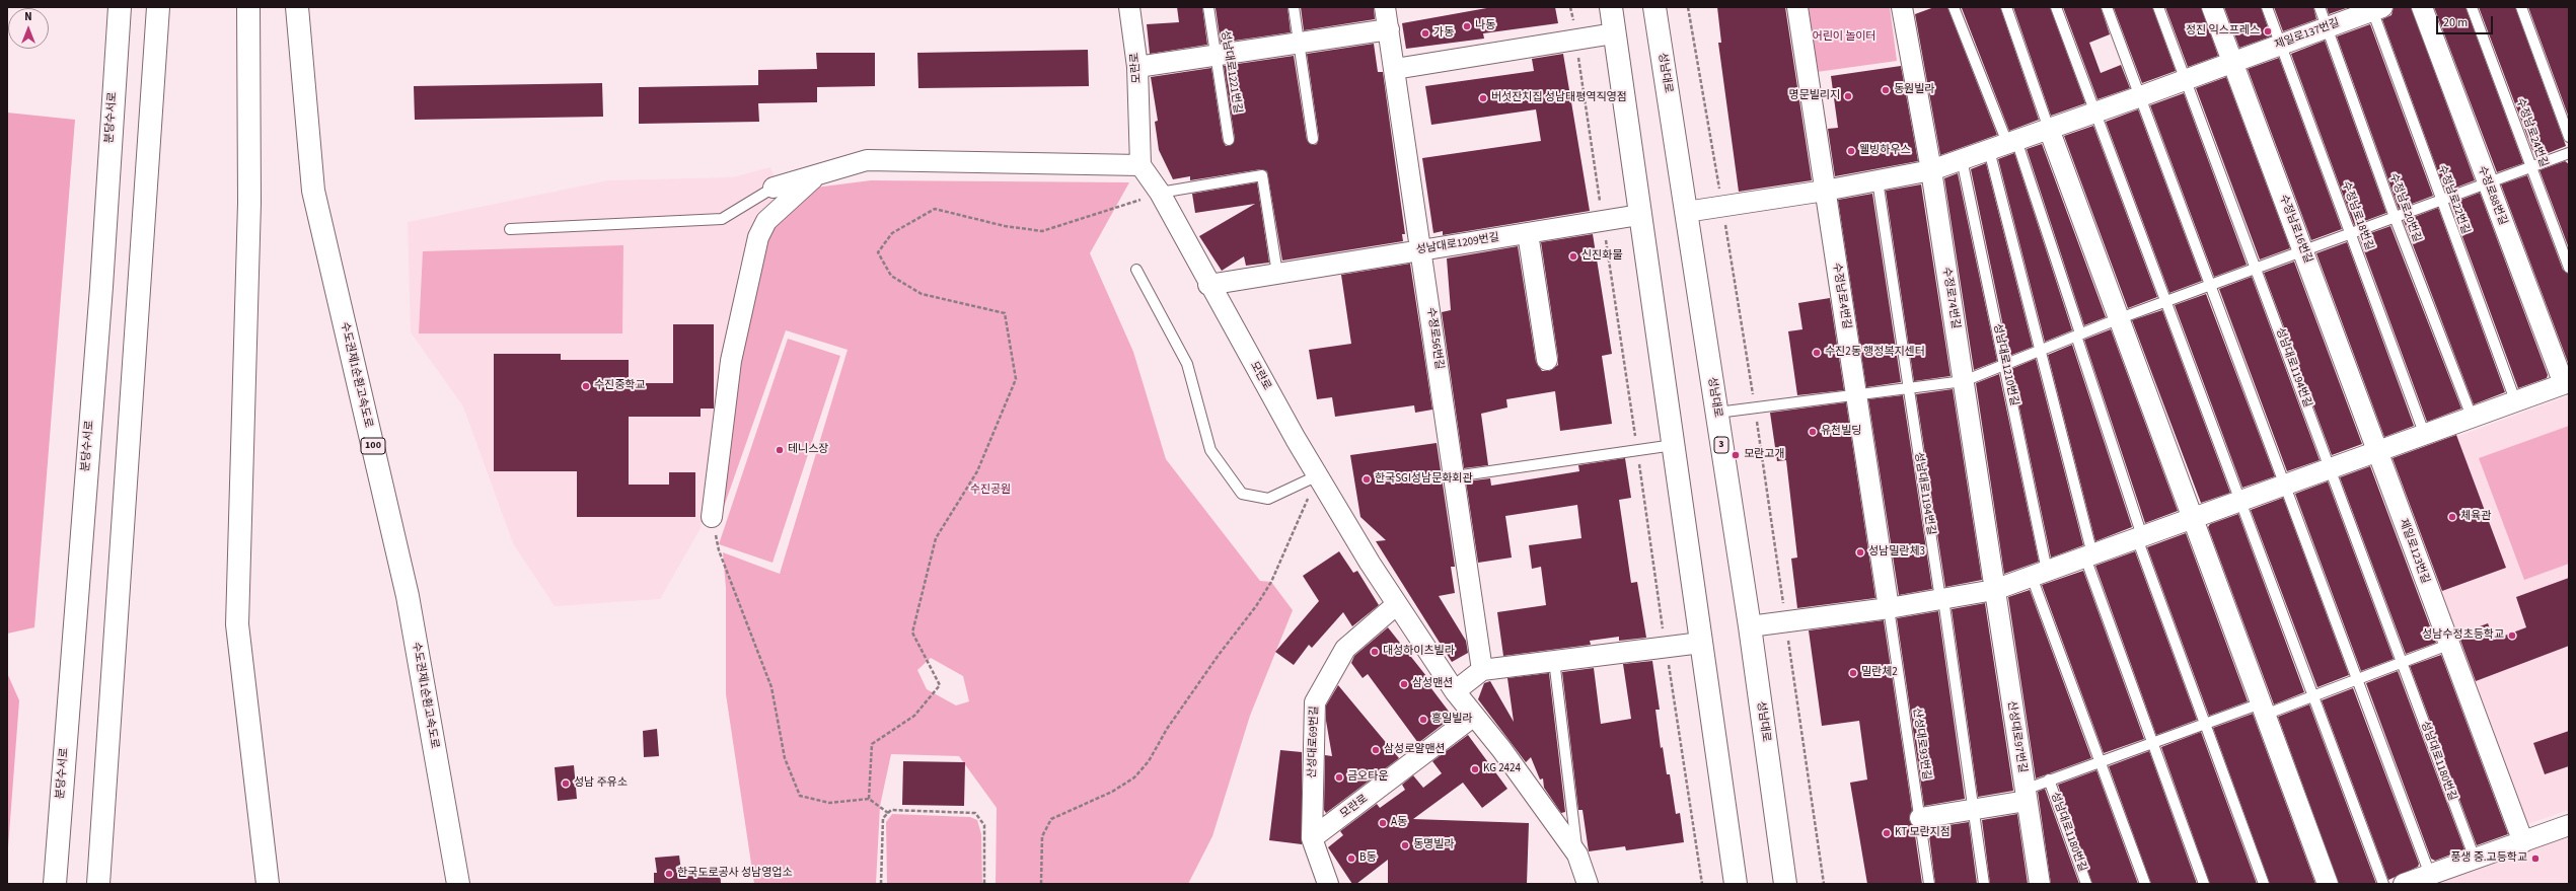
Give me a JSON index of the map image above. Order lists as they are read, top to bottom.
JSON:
{
  "streets": {
    "main road": [
      "성남대로",
      "분당수서로",
      "수도권제1순환고속도로",
      "3",
      "100"
    ],
    "street": [
      "제일로137번길",
      "모란로",
      "수정로88번길",
      "수정남로16번길",
      "성남대로1209번길",
      "수정남로4번길",
      "수정로74번길",
      "수정로56번길",
      "제일로123번길",
      "산성대로97번길",
      "산성대로69번길"
    ],
    "lane": [
      "성남대로1221번길",
      "수정남로24번길",
      "수정남로22번길",
      "수정남로20번길",
      "수정남로18번길",
      "성남대로1210번길",
      "성남대로1194번길",
      "산성대로93번길",
      "성남대로1180번길"
    ]
  },
  "crossings": [
    ["제일로137번길", "수정남로22번길"],
    ["제일로137번길", "수정남로20번길"],
    ["제일로137번길", "수정남로18번길"],
    ["제일로137번길", "수정남로16번길"],
    ["모란로", "성남대로1209번길"],
    ["모란로", "산성대로69번길"],
    ["수정남로16번길", "제일로123번길"],
    ["성남대로1209번길", "수정로56번길"],
    ["수정남로4번길", "산성대로93번길"],
    ["수정로74번길", "산성대로97번길"],
    ["성남대로1194번길", "성남대로1180번길"]
  ],
  "parks": ["어린이 놀이터", "수진공원"],
  "places": [
    "나동",
    "정진 익스프레스",
    "가동",
    "동원빌라",
    "명문빌리지",
    "버섯잔치집 성남태평역직영점",
    "웰빙하우스",
    "신진화물",
    "수진2동 행정복지센터",
    "수진중학교",
    "유천빌딩",
    "테니스장",
    "모란고개",
    "한국SGI성남문화회관",
    "체육관",
    "성남밀란체3",
    "성남수정초등학교",
    "대성하이츠빌라",
    "밀란체2",
    "삼성맨션",
    "흥일빌라",
    "삼성로얄맨션",
    "KG 2424",
    "금오타운",
    "성남 주유소",
    "A동",
    "KT 모란지점",
    "동명빌라",
    "B동",
    "풍생 중.고등학교",
    "한국도로공사 성남영업소"
  ],
  "scale_bar": "20 m",
  "north": "top"
}
